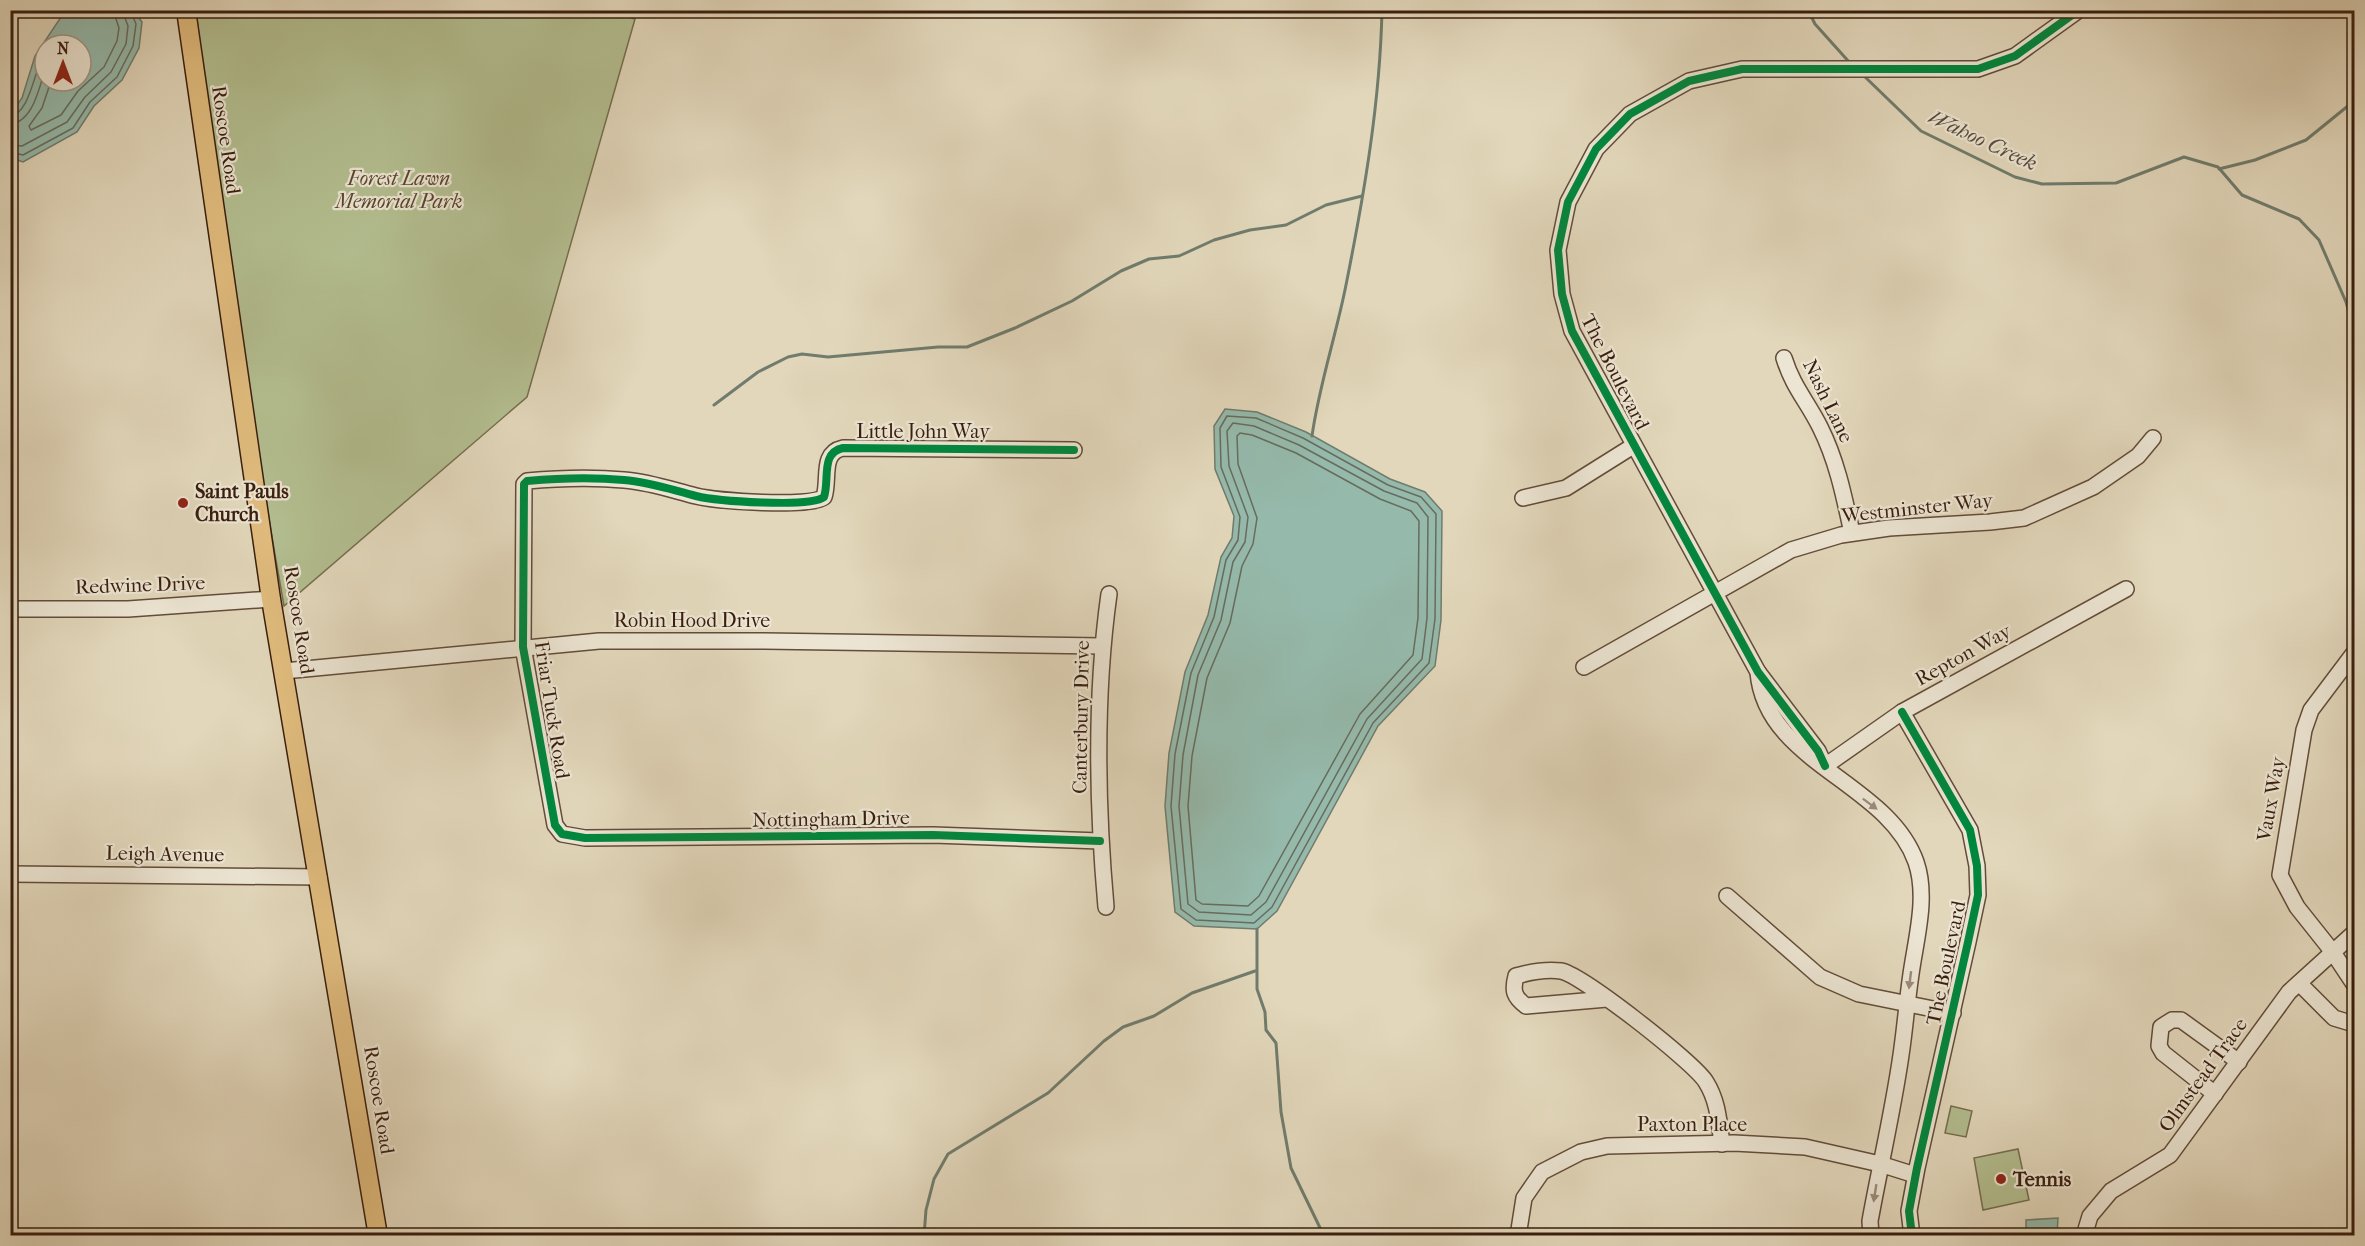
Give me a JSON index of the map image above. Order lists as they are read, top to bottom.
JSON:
{
  "streets": {
    "main road": ["Roscoe Road"],
    "street": [
      "The Boulevard",
      "Nash Lane",
      "Little John Way",
      "Westminster Way",
      "Redwine Drive",
      "Robin Hood Drive",
      "Repton Way",
      "Friar Tuck Road",
      "Canterbury Drive",
      "Vaux Way",
      "Nottingham Drive",
      "Leigh Avenue",
      "Olmstead Trace",
      "Paxton Place"
    ]
  },
  "crossings": [
    ["Roscoe Road", "Redwine Drive"],
    ["Roscoe Road", "Robin Hood Drive"],
    ["Roscoe Road", "Leigh Avenue"],
    ["The Boulevard", "Westminster Way"],
    ["The Boulevard", "Repton Way"],
    ["The Boulevard", "Paxton Place"],
    ["Nash Lane", "Westminster Way"],
    ["Little John Way", "Friar Tuck Road"],
    ["Robin Hood Drive", "Friar Tuck Road"],
    ["Robin Hood Drive", "Canterbury Drive"],
    ["Friar Tuck Road", "Nottingham Drive"],
    ["Canterbury Drive", "Nottingham Drive"],
    ["Vaux Way", "Olmstead Trace"]
  ],
  "water": ["Wahoo Creek"],
  "parks": ["Forest Lawn Memorial Park"],
  "places": ["Saint Pauls Church", "Tennis"],
  "north": "top"
}
